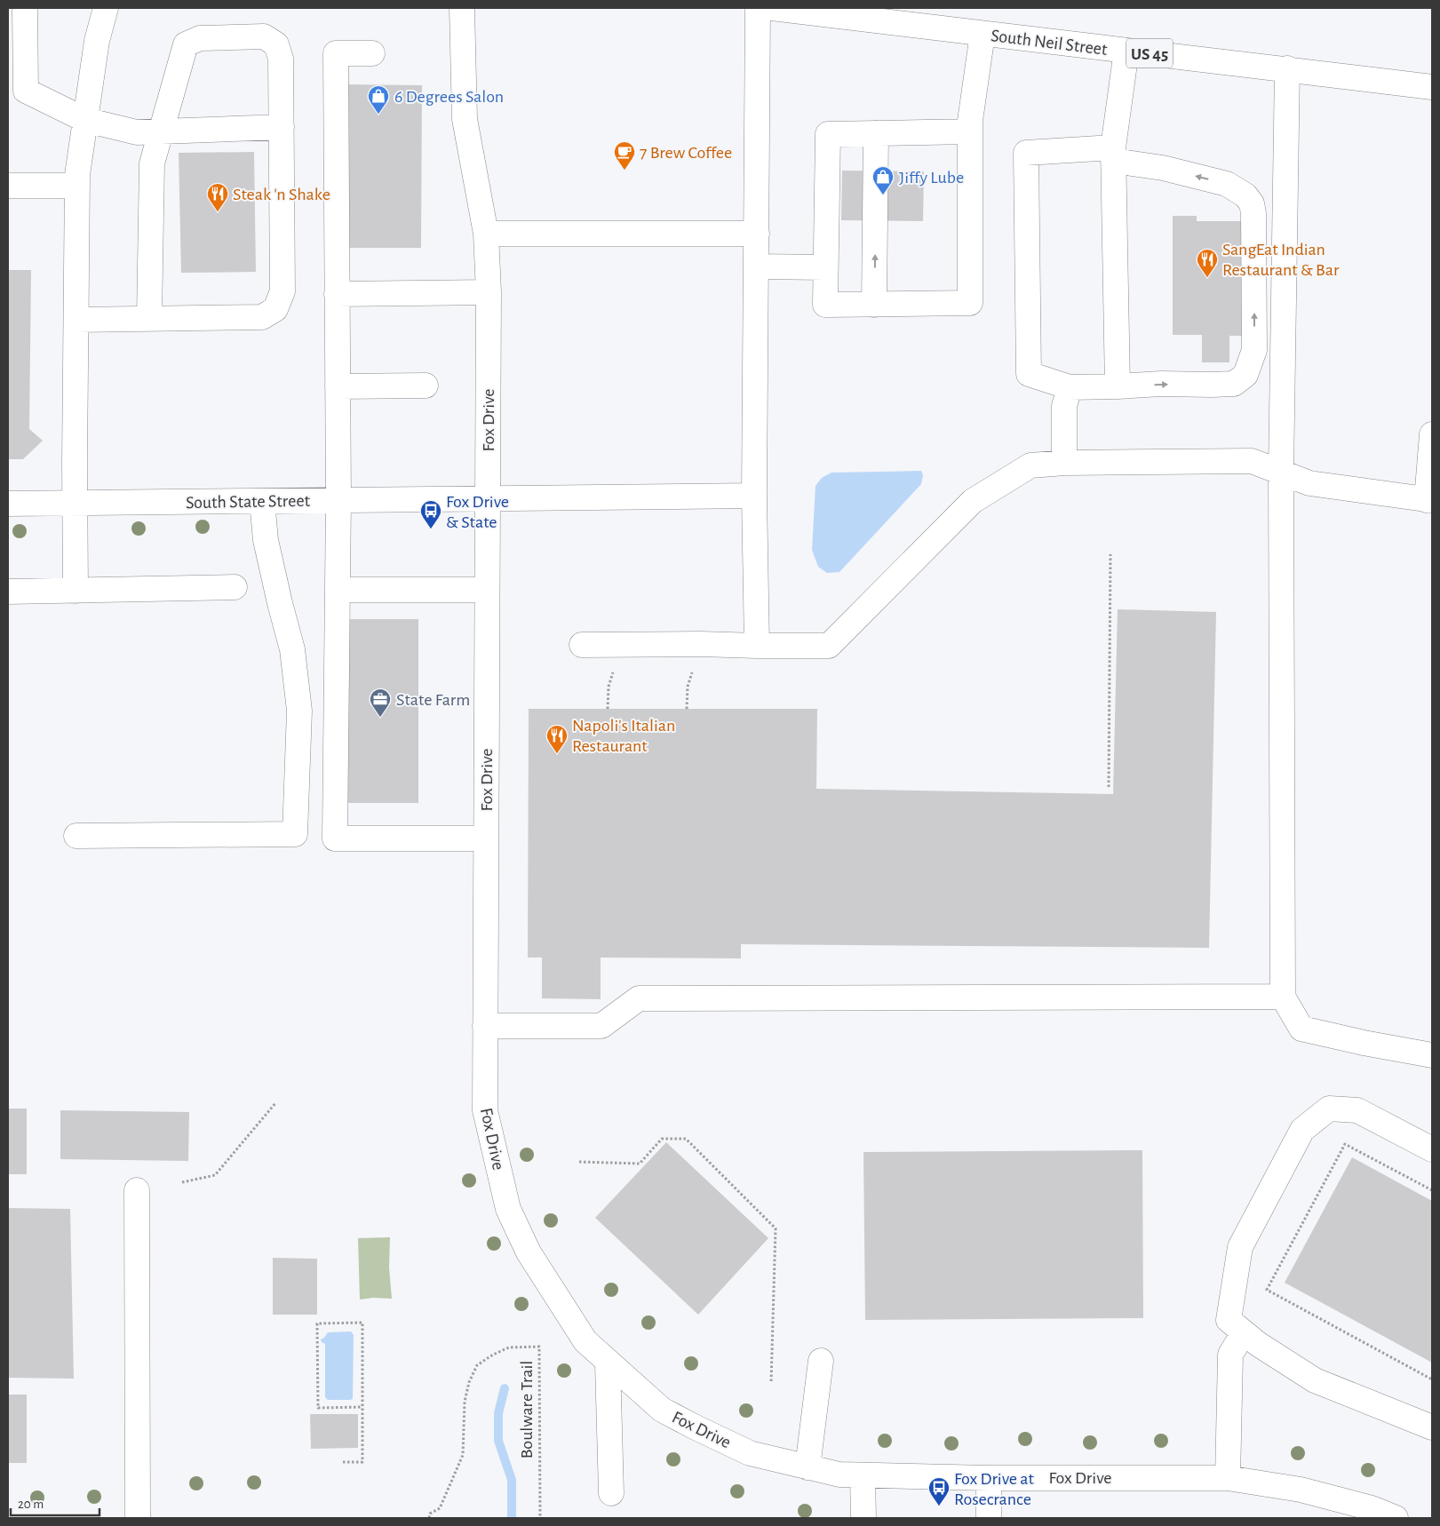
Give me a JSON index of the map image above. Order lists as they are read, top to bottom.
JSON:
{
  "streets": {
    "street": [
      "South Neil Street",
      "US 45",
      "Fox Drive",
      "South State Street"
    ],
    "path": ["Boulware Trail"]
  },
  "crossings": [
    ["Fox Drive", "South State Street"]
  ],
  "places": {
    "shop": ["6 Degrees Salon", "Jiffy Lube"],
    "cafe": ["7 Brew Coffee"],
    "restaurant": ["Steak 'n Shake", "SangEat Indian Restaurant & Bar", "Napoli's Italian Restaurant"],
    "bus stop": ["Fox Drive & State", "Fox Drive at Rosecrance"],
    "office": ["State Farm"]
  },
  "scale_bar": "20 m"
}
